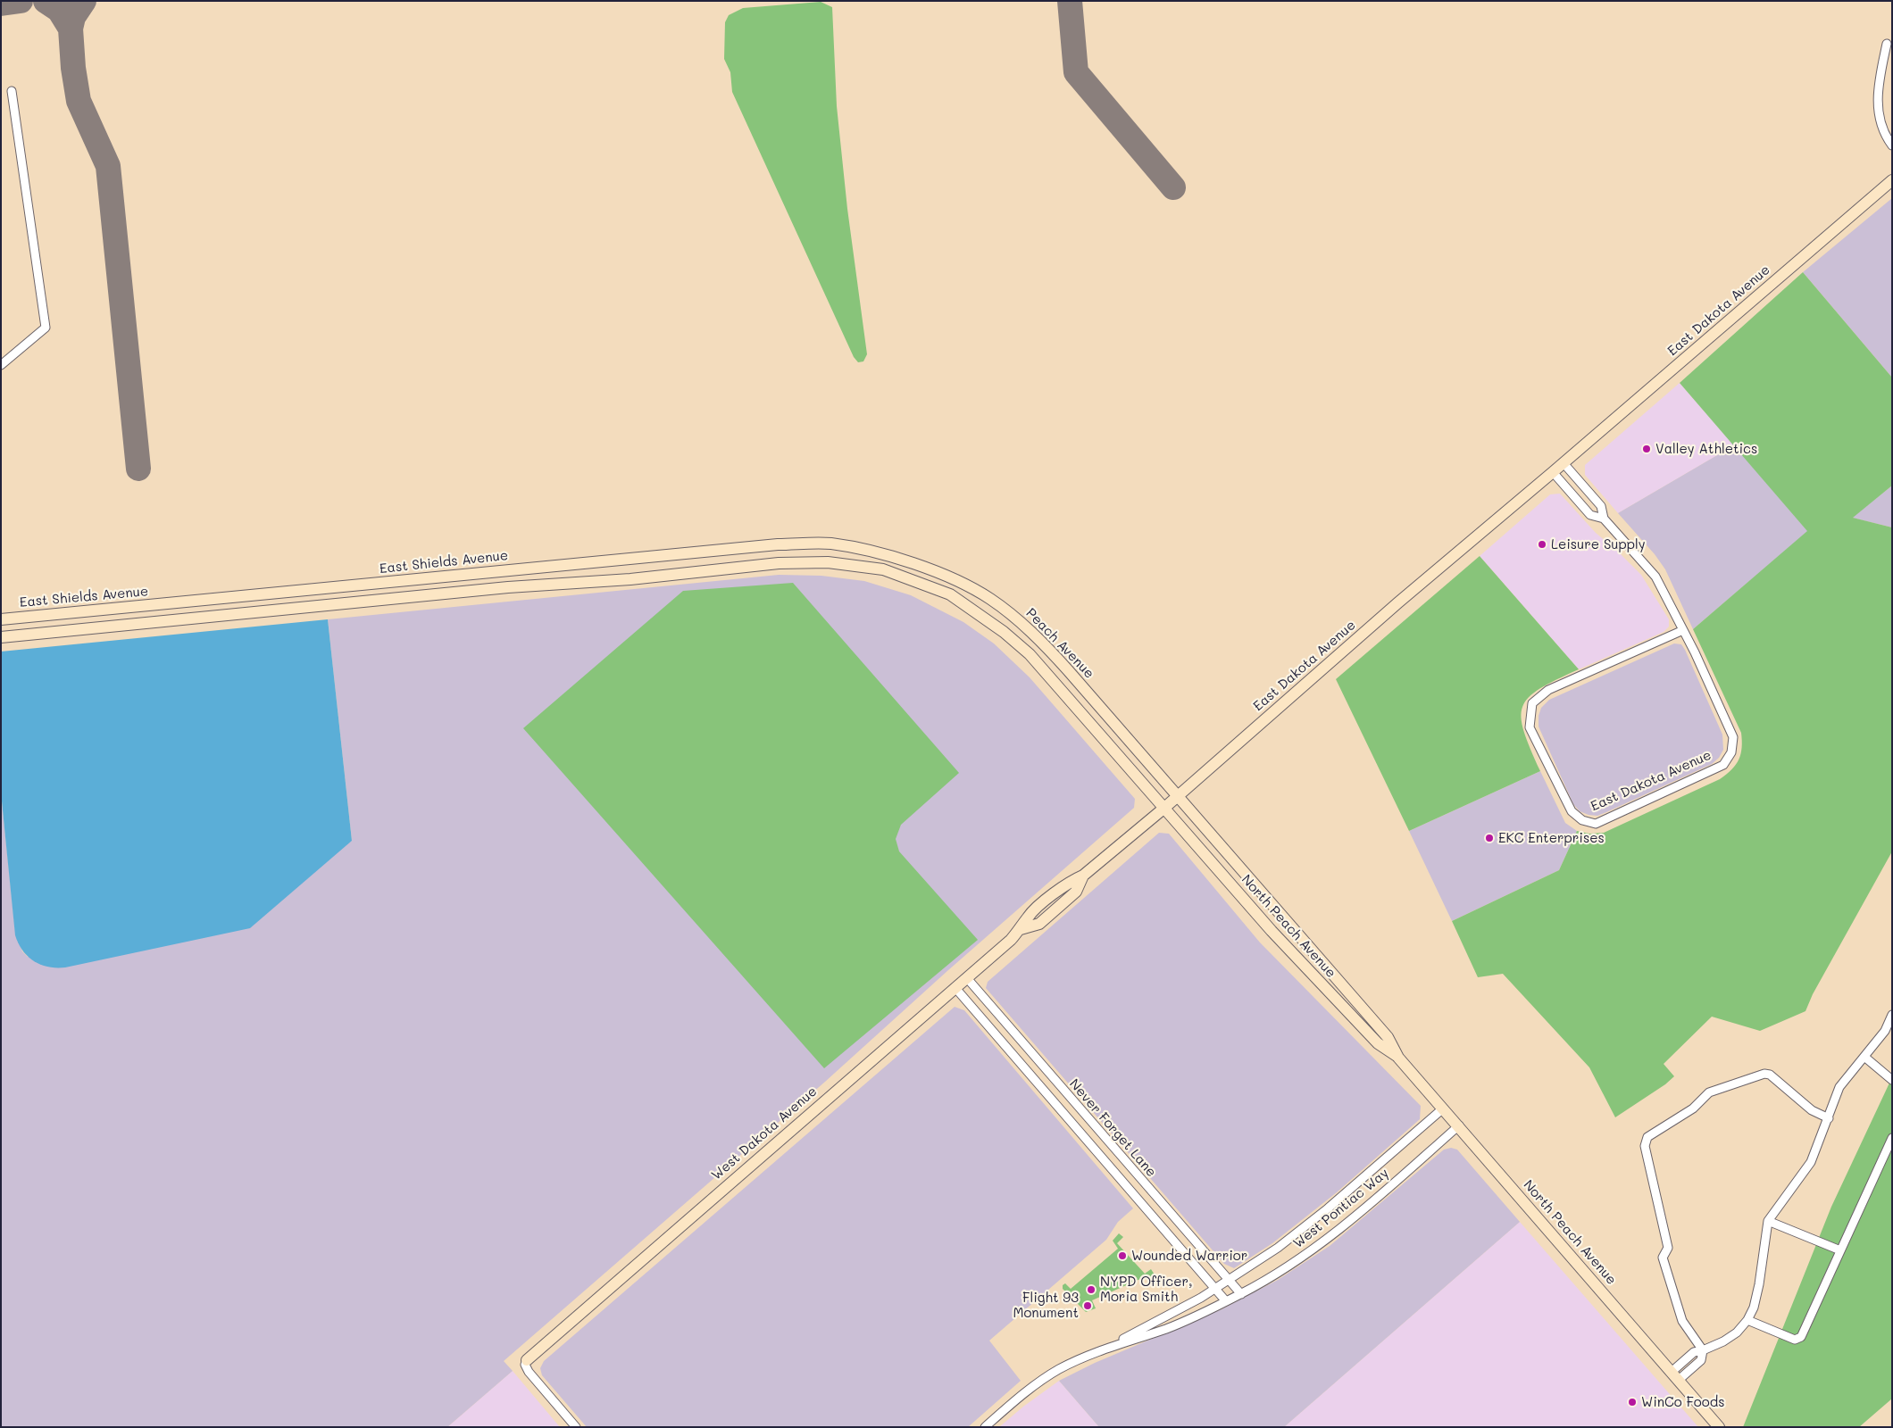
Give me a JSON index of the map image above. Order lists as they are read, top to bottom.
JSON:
{
  "streets": {
    "main road": [
      "East Dakota Avenue",
      "East Shields Avenue",
      "Peach Avenue",
      "North Peach Avenue",
      "West Dakota Avenue"
    ],
    "street": ["Never Forget Lane", "West Pontiac Way"]
  },
  "crossings": [
    ["East Dakota Avenue", "Peach Avenue"],
    ["East Dakota Avenue", "North Peach Avenue"],
    ["East Dakota Avenue", "West Dakota Avenue"],
    ["East Shields Avenue", "Peach Avenue"],
    ["Peach Avenue", "North Peach Avenue"],
    ["Peach Avenue", "West Dakota Avenue"],
    ["North Peach Avenue", "West Dakota Avenue"],
    ["North Peach Avenue", "West Pontiac Way"],
    ["Never Forget Lane", "West Dakota Avenue"],
    ["Never Forget Lane", "West Pontiac Way"]
  ],
  "places": [
    "Valley Athletics",
    "Leisure Supply",
    "EKC Enterprises",
    "Wounded Warrior",
    "NYPD Officer, Moria Smith",
    "Flight 93 Monument",
    "WinCo Foods"
  ]
}
